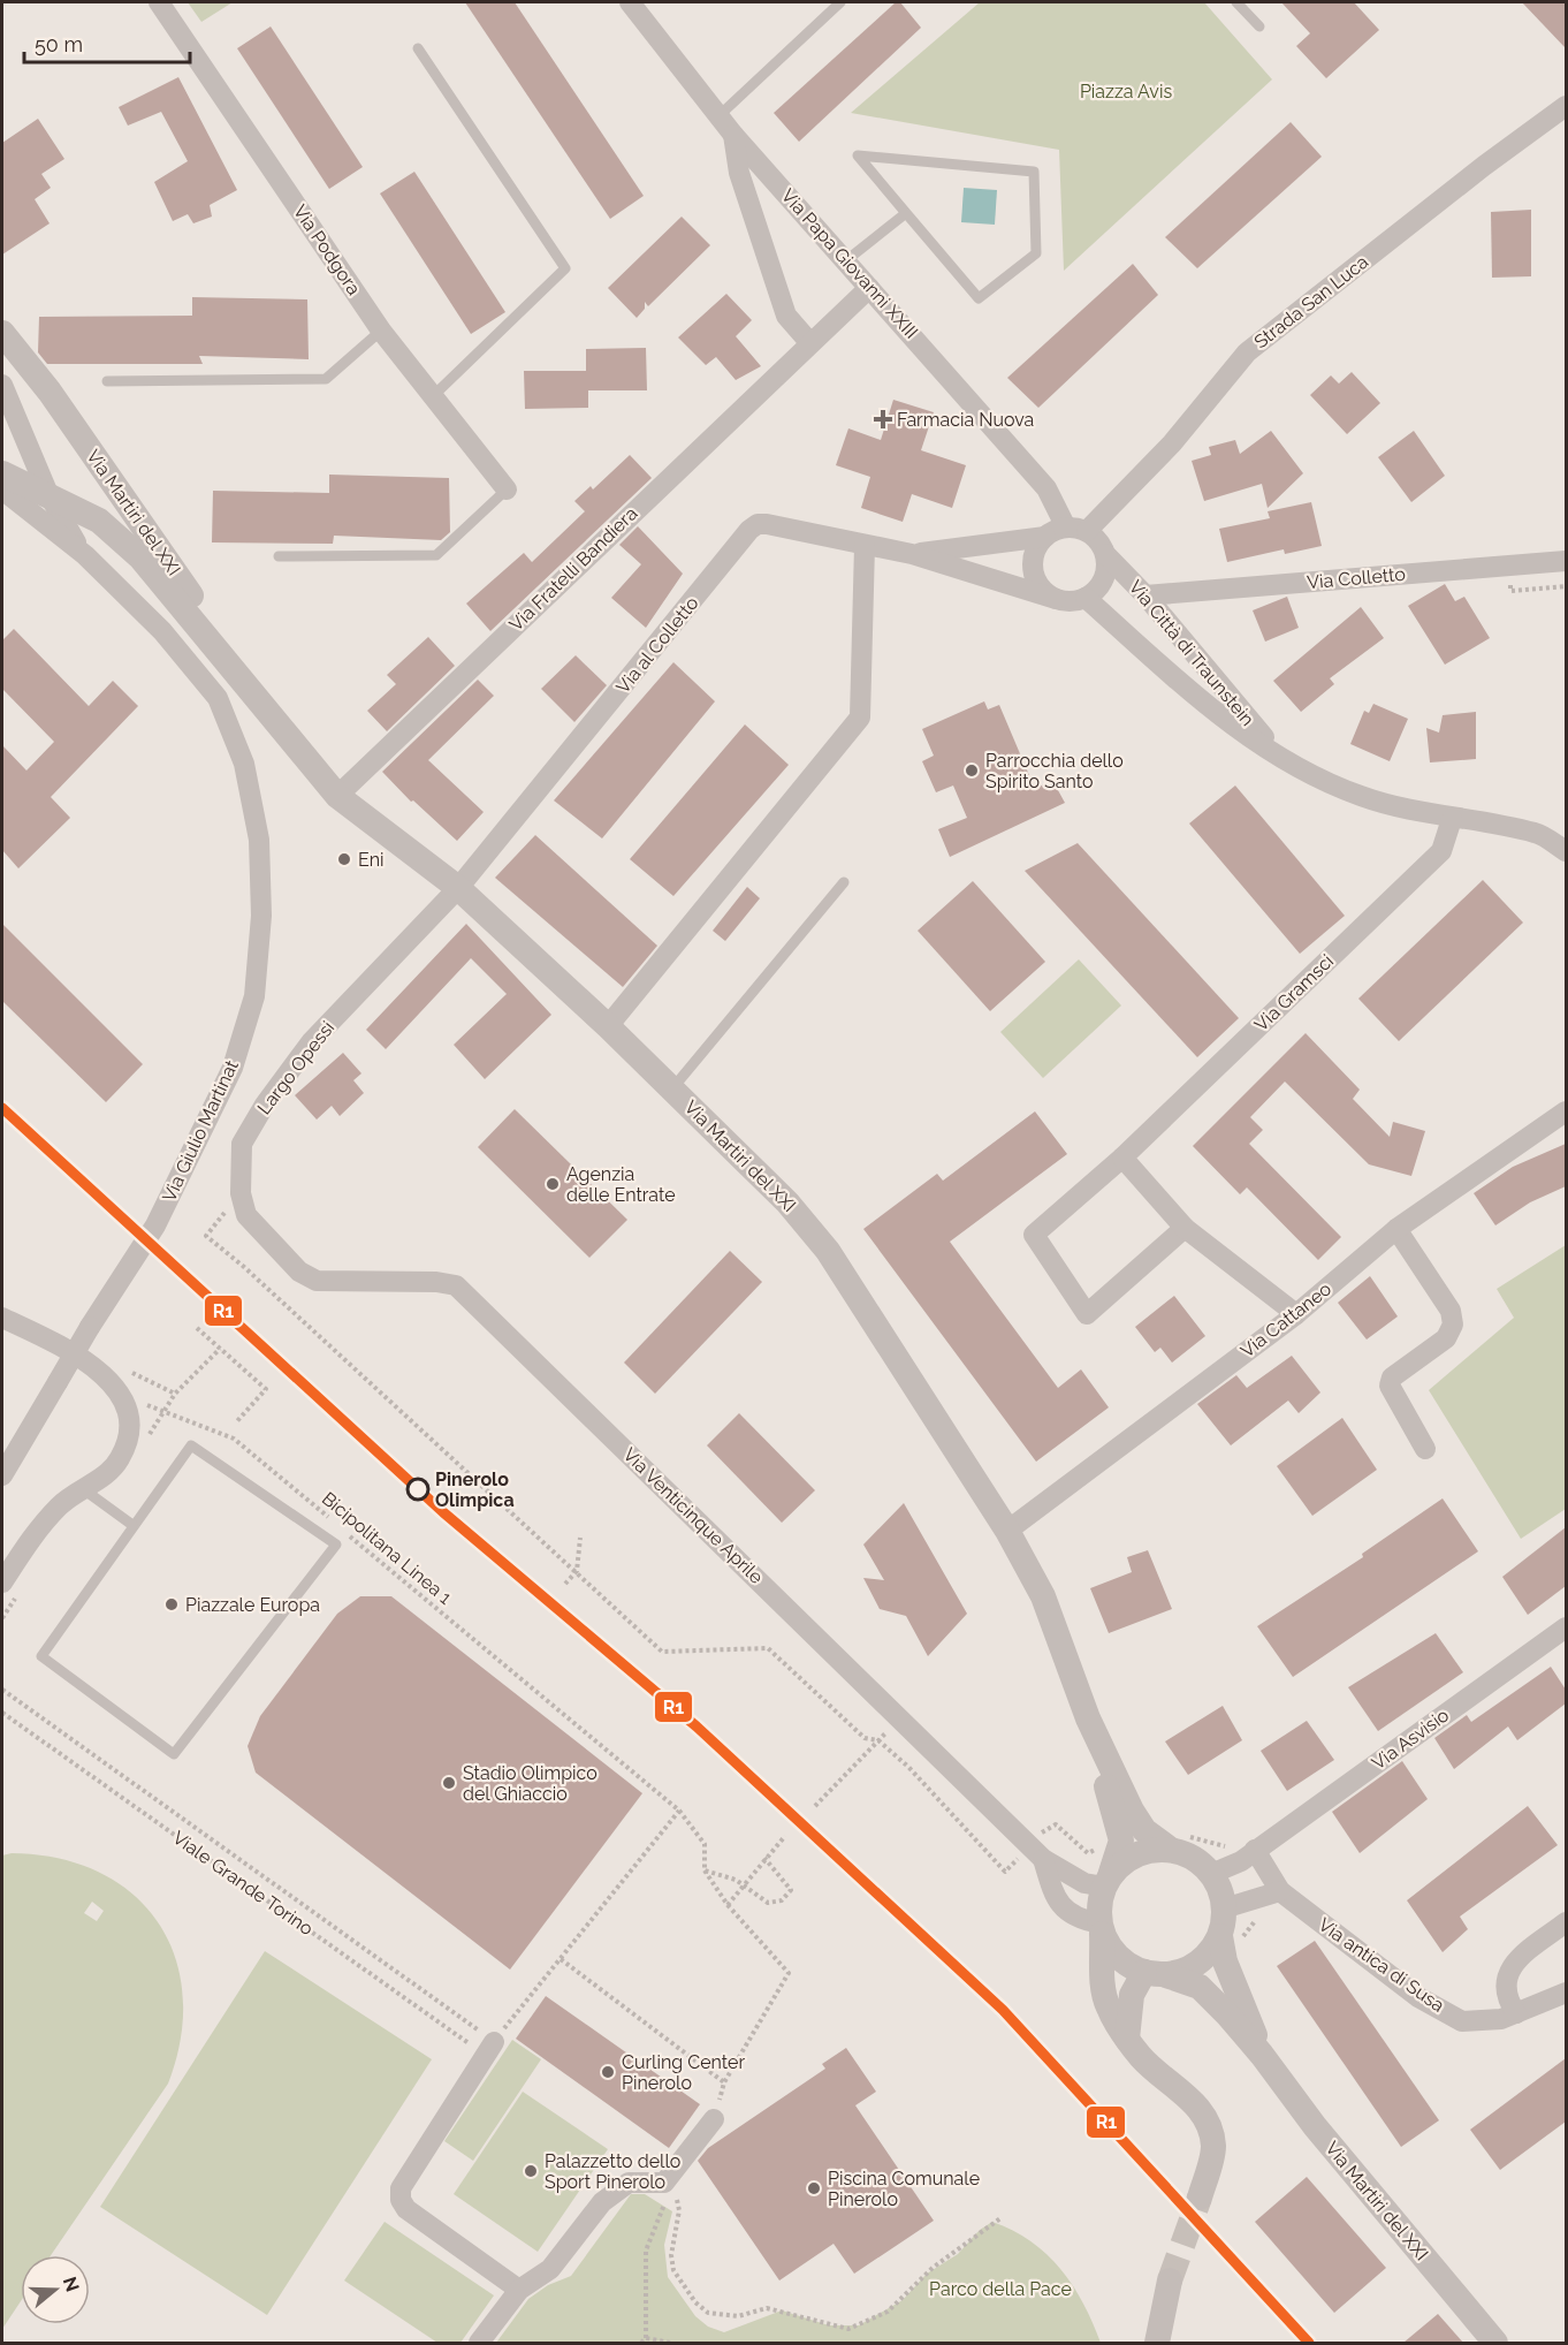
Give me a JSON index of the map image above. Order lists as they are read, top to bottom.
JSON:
{
  "streets": {
    "street": [
      "Via Podgora",
      "Via Papa Giovanni XXIII",
      "Strada San Luca",
      "Via Martiri del XXI",
      "Via Fratelli Bandiera",
      "Via Colletto",
      "Via al Colletto",
      "Via Città di Traunstein",
      "Via Gramsci",
      "Largo Opessi",
      "Via Giulio Martinat",
      "Via Cattaneo",
      "Via Venticinque Aprile",
      "Via Asvisio",
      "Via antica di Susa"
    ],
    "path": ["Bicipolitana Linea 1", "Viale Grande Torino"]
  },
  "crossings": [
    ["Via Papa Giovanni XXIII", "Strada San Luca"],
    ["Via Papa Giovanni XXIII", "Via Fratelli Bandiera"],
    ["Via Papa Giovanni XXIII", "Via al Colletto"],
    ["Via Papa Giovanni XXIII", "Via Città di Traunstein"],
    ["Strada San Luca", "Via al Colletto"],
    ["Strada San Luca", "Via Città di Traunstein"],
    ["Via Martiri del XXI", "Via Fratelli Bandiera"],
    ["Via Martiri del XXI", "Via al Colletto"],
    ["Via Martiri del XXI", "Largo Opessi"],
    ["Via Martiri del XXI", "Via Cattaneo"],
    ["Via Martiri del XXI", "Via Asvisio"],
    ["Via Colletto", "Via Città di Traunstein"],
    ["Via al Colletto", "Via Città di Traunstein"],
    ["Via al Colletto", "Largo Opessi"],
    ["Via Città di Traunstein", "Via Gramsci"],
    ["Largo Opessi", "Via Venticinque Aprile"]
  ],
  "parks": ["Piazza Avis", "Parco della Pace"],
  "places": {
    "health": ["Farmacia Nuova"],
    "other": [
      "Parrocchia dello Spirito Santo",
      "Eni",
      "Agenzia delle Entrate",
      "Pinerolo Olimpica",
      "Piazzale Europa",
      "Stadio Olimpico del Ghiaccio",
      "Curling Center Pinerolo",
      "Palazzetto dello Sport Pinerolo",
      "Piscina Comunale Pinerolo"
    ]
  },
  "lines": ["transit line R1"],
  "scale_bar": "50 m",
  "north": "right"
}
